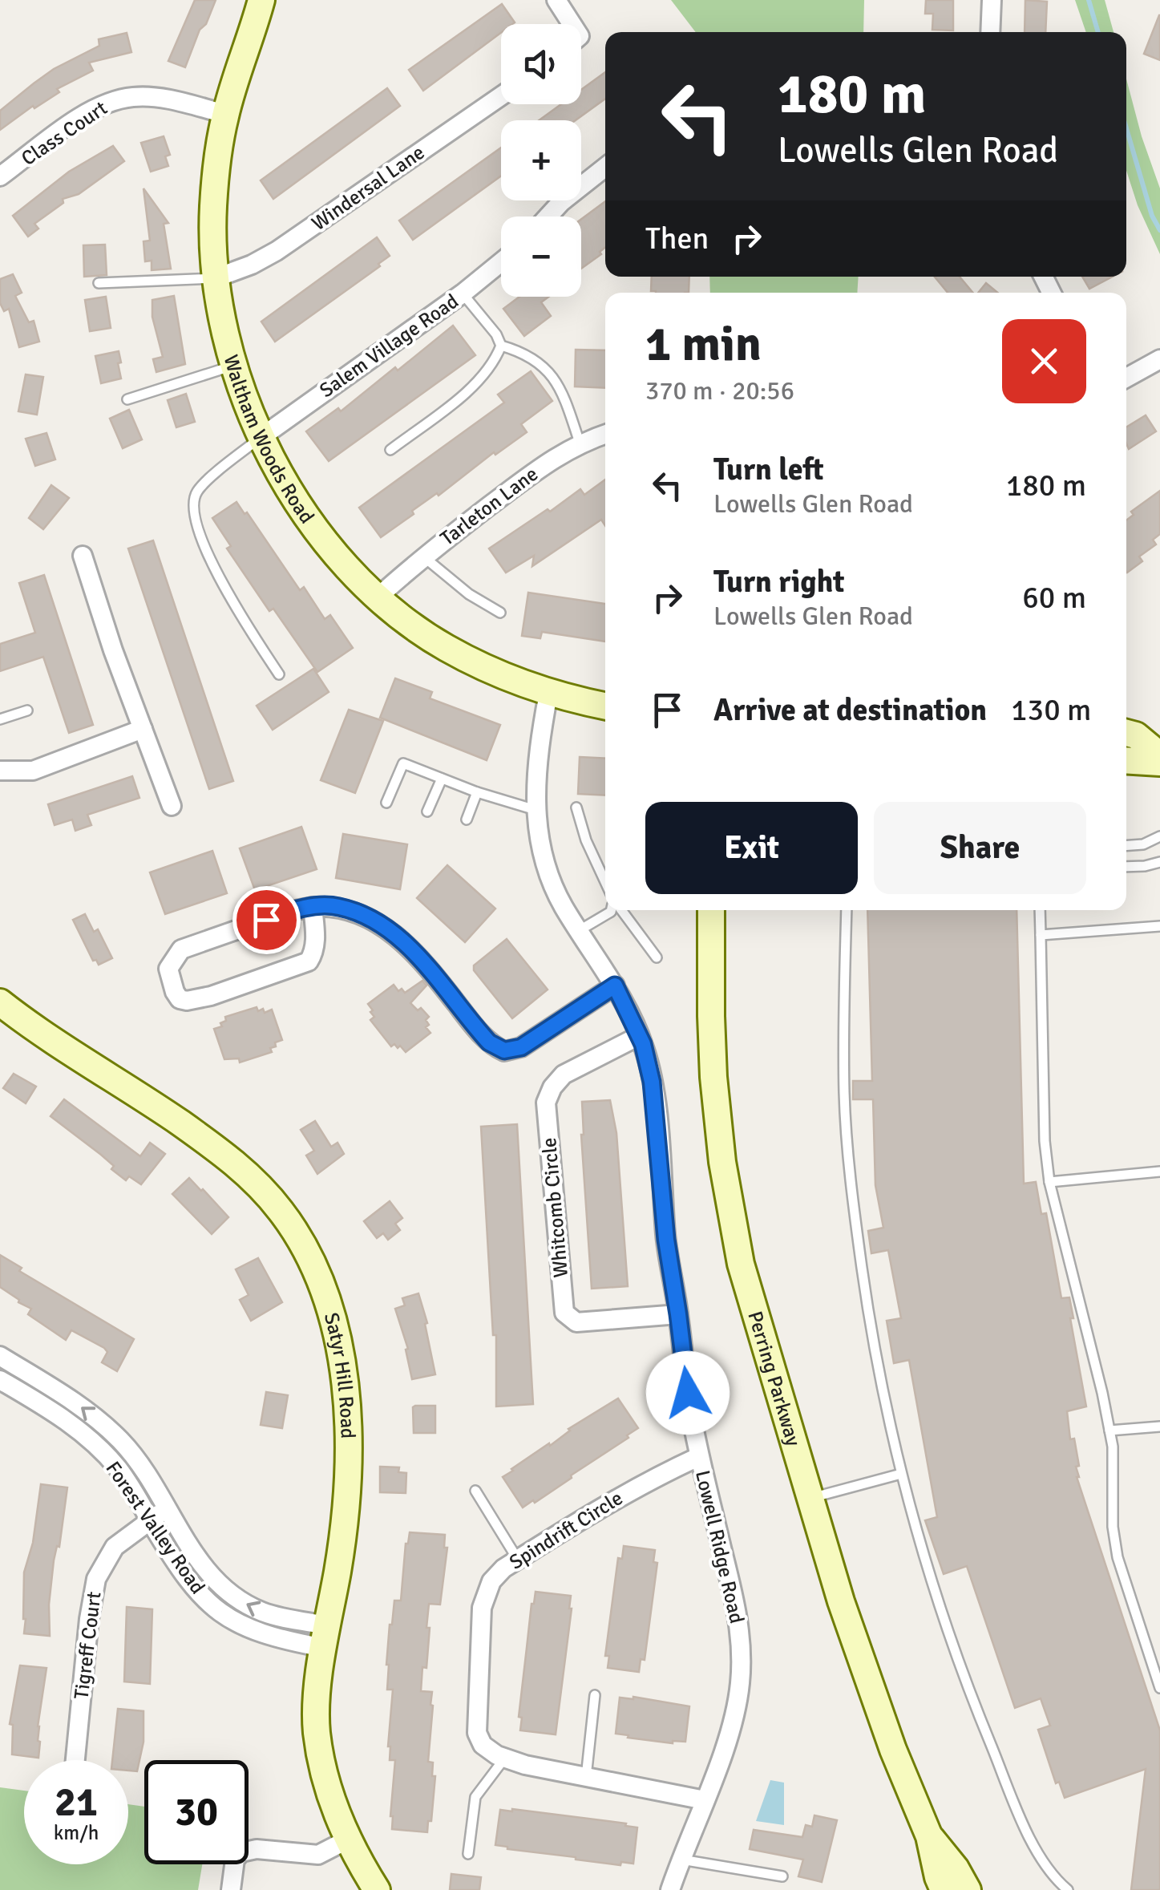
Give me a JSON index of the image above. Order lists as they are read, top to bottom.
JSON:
{
  "streets": {
    "street": [
      "Class Court",
      "Windersal Lane",
      "Salem Village Road",
      "Waltham Woods Road",
      "Tarleton Lane",
      "Whitcomb Circle",
      "Satyr Hill Road",
      "Perring Parkway",
      "Forest Valley Road",
      "Spindrift Circle",
      "Lowell Ridge Road",
      "Tigreff Court"
    ]
  },
  "crossings": [
    ["Class Court", "Waltham Woods Road"],
    ["Windersal Lane", "Waltham Woods Road"],
    ["Salem Village Road", "Waltham Woods Road"],
    ["Waltham Woods Road", "Tarleton Lane"],
    ["Waltham Woods Road", "Lowell Ridge Road"],
    ["Whitcomb Circle", "Lowell Ridge Road"],
    ["Satyr Hill Road", "Forest Valley Road"],
    ["Forest Valley Road", "Tigreff Court"],
    ["Spindrift Circle", "Lowell Ridge Road"]
  ],
  "page": {
    "map_buttons": ["+", "−"],
    "turn": ["180 m", "Lowells Glen Road"],
    "then": "Then",
    "heading": ["1 min", "370 m · 20:56"],
    "list": [
      {
        "name": "Turn left",
        "note": "Lowells Glen Road",
        "value": "180 m"
      },
      {
        "name": "Turn right",
        "note": "Lowells Glen Road",
        "value": "60 m"
      },
      {
        "name": "Arrive at destination",
        "value": "130 m"
      }
    ],
    "buttons": ["Exit", "Share"],
    "speed": "21 km/h",
    "limit": "30"
  }
}
